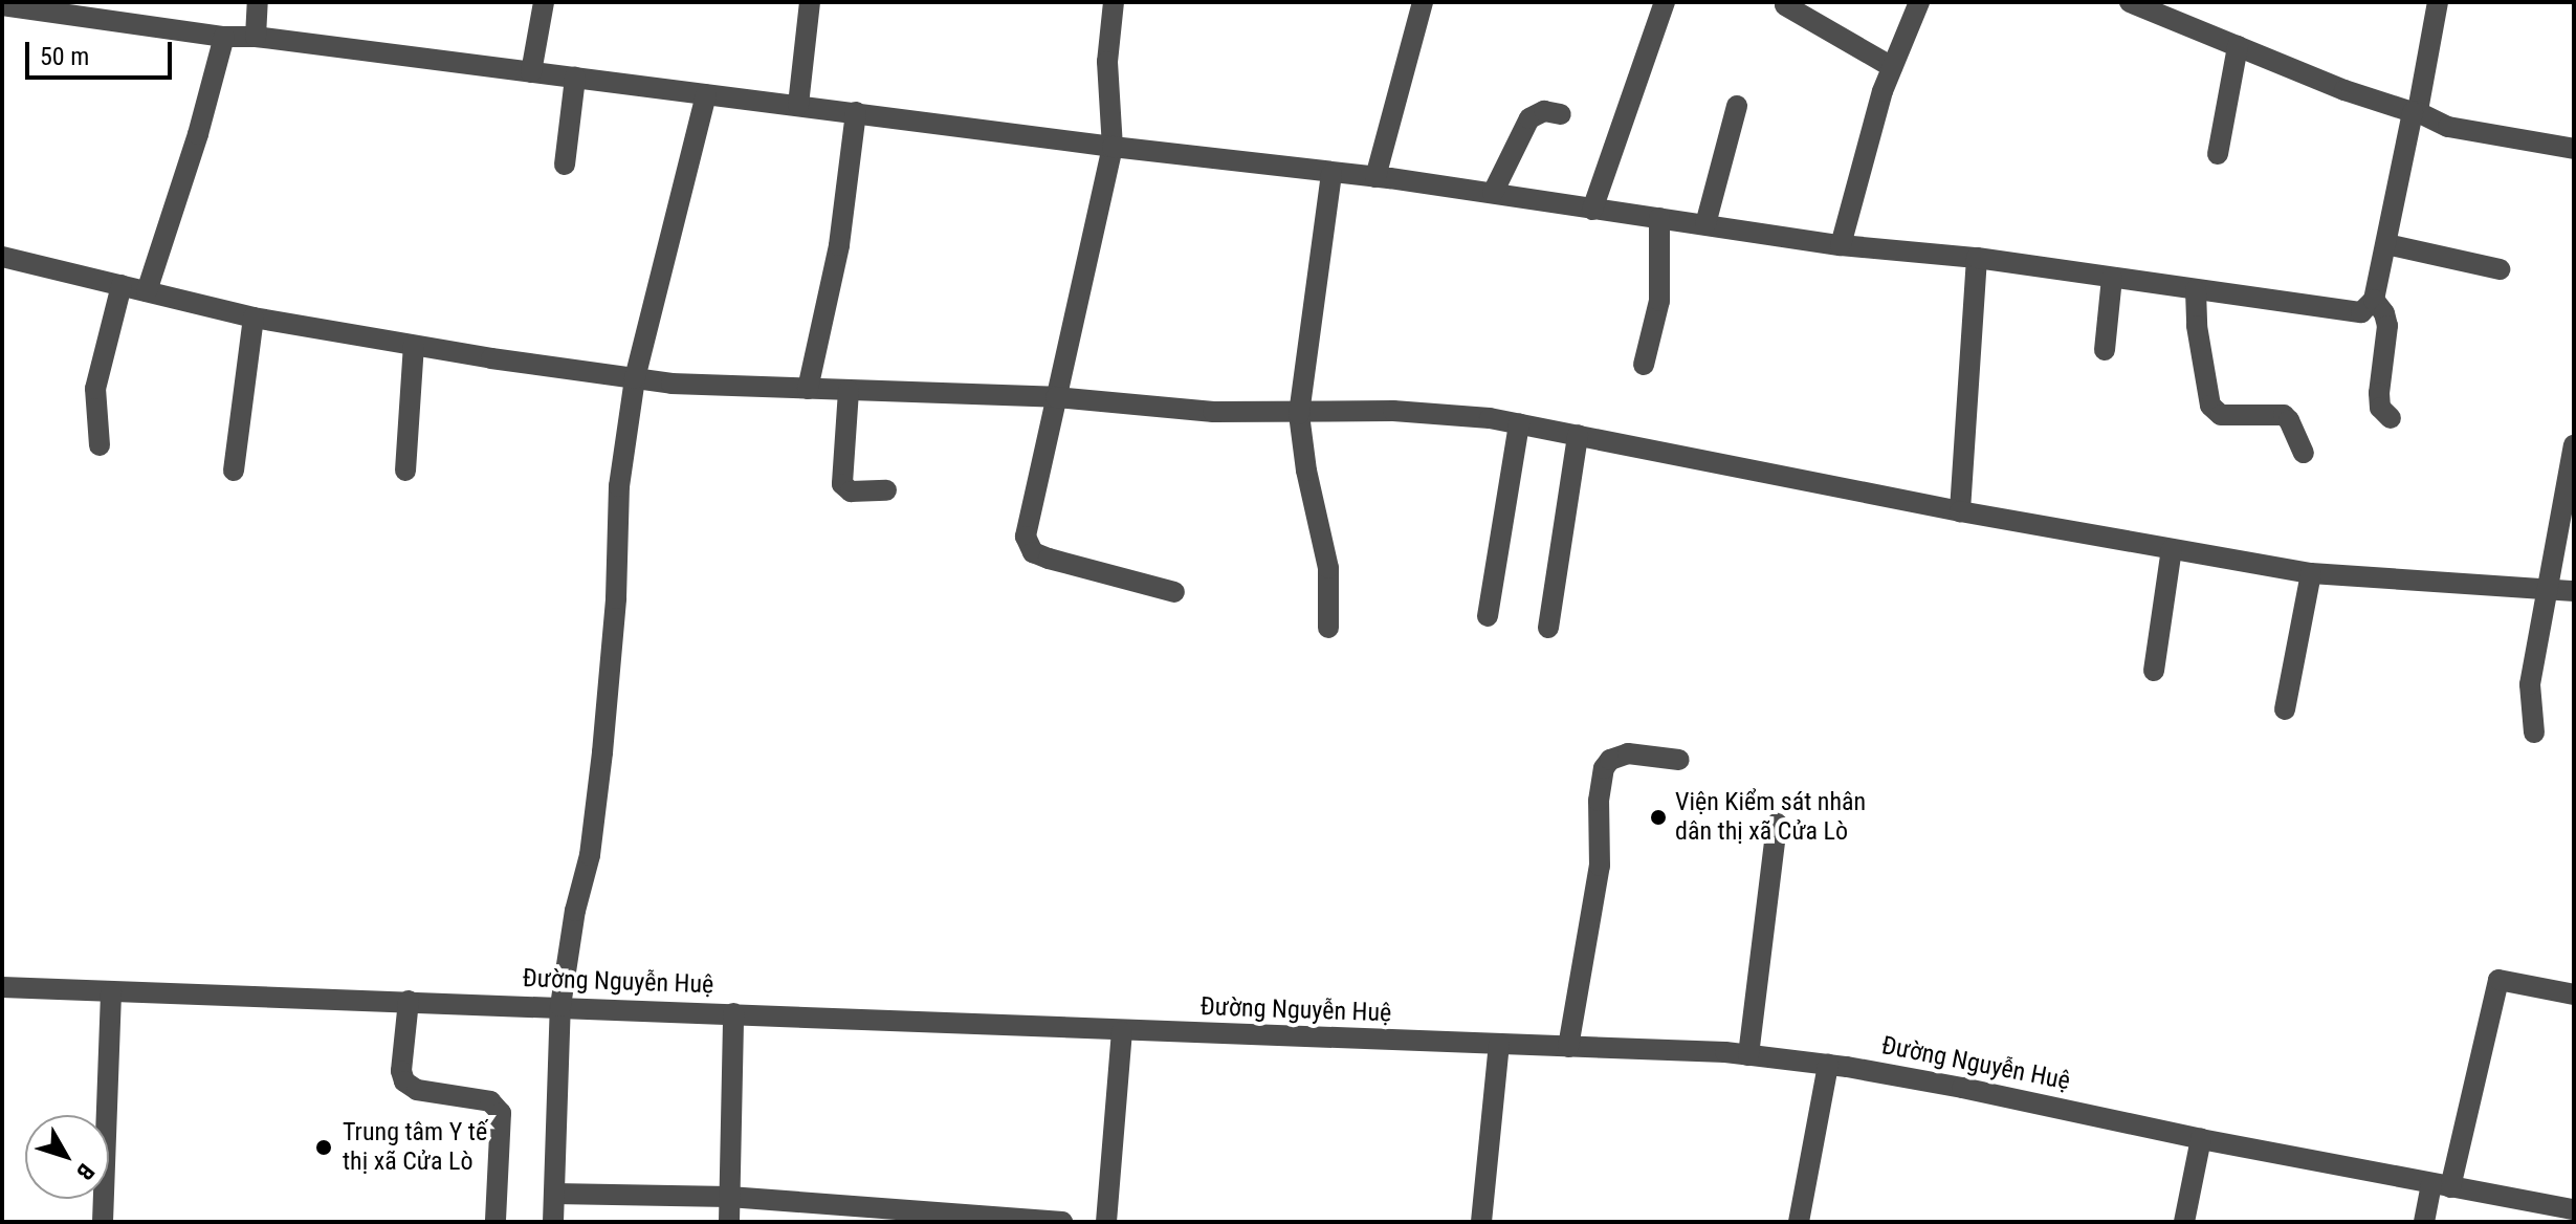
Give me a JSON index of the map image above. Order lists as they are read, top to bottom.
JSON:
{
  "streets": {
    "street": ["Đường Nguyễn Huệ"]
  },
  "places": ["Viện Kiểm sát nhân dân thị xã Cửa Lò", "Trung tâm Y tế thị xã Cửa Lò"],
  "scale_bar": "50 m",
  "north": "bottom right"
}
